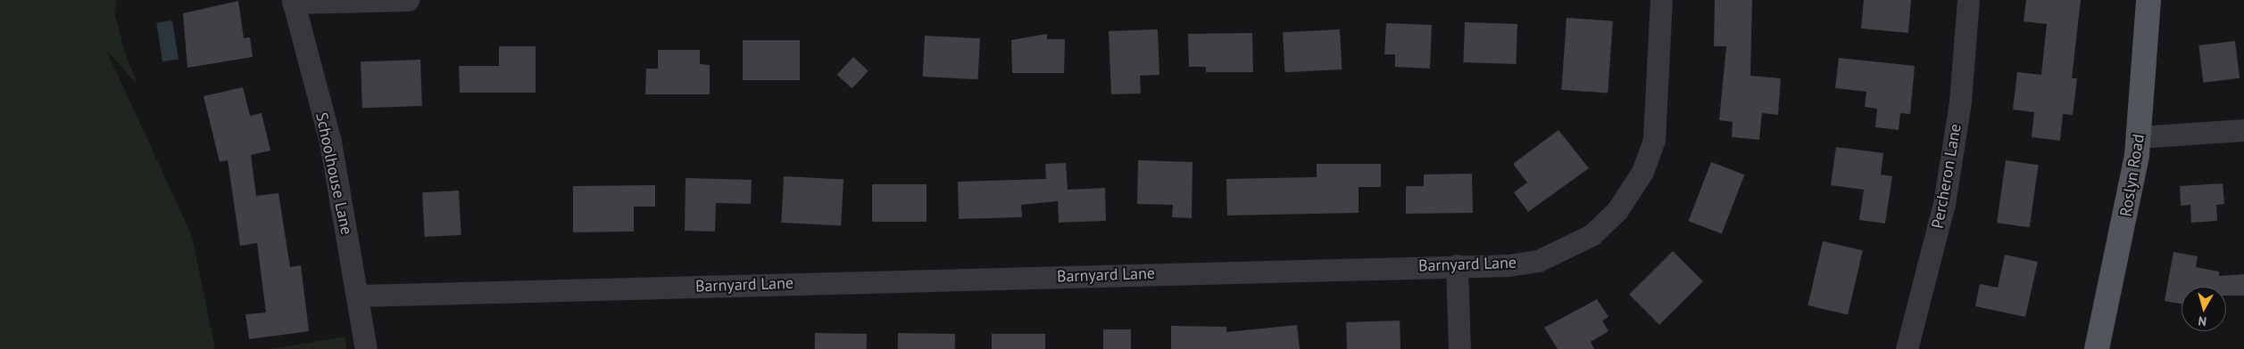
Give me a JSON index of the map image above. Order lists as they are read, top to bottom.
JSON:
{
  "streets": {
    "main road": ["Roslyn Road"],
    "street": ["Schoolhouse Lane", "Percheron Lane", "Barnyard Lane"]
  },
  "crossings": [
    ["Schoolhouse Lane", "Barnyard Lane"]
  ],
  "north": "bottom"
}
